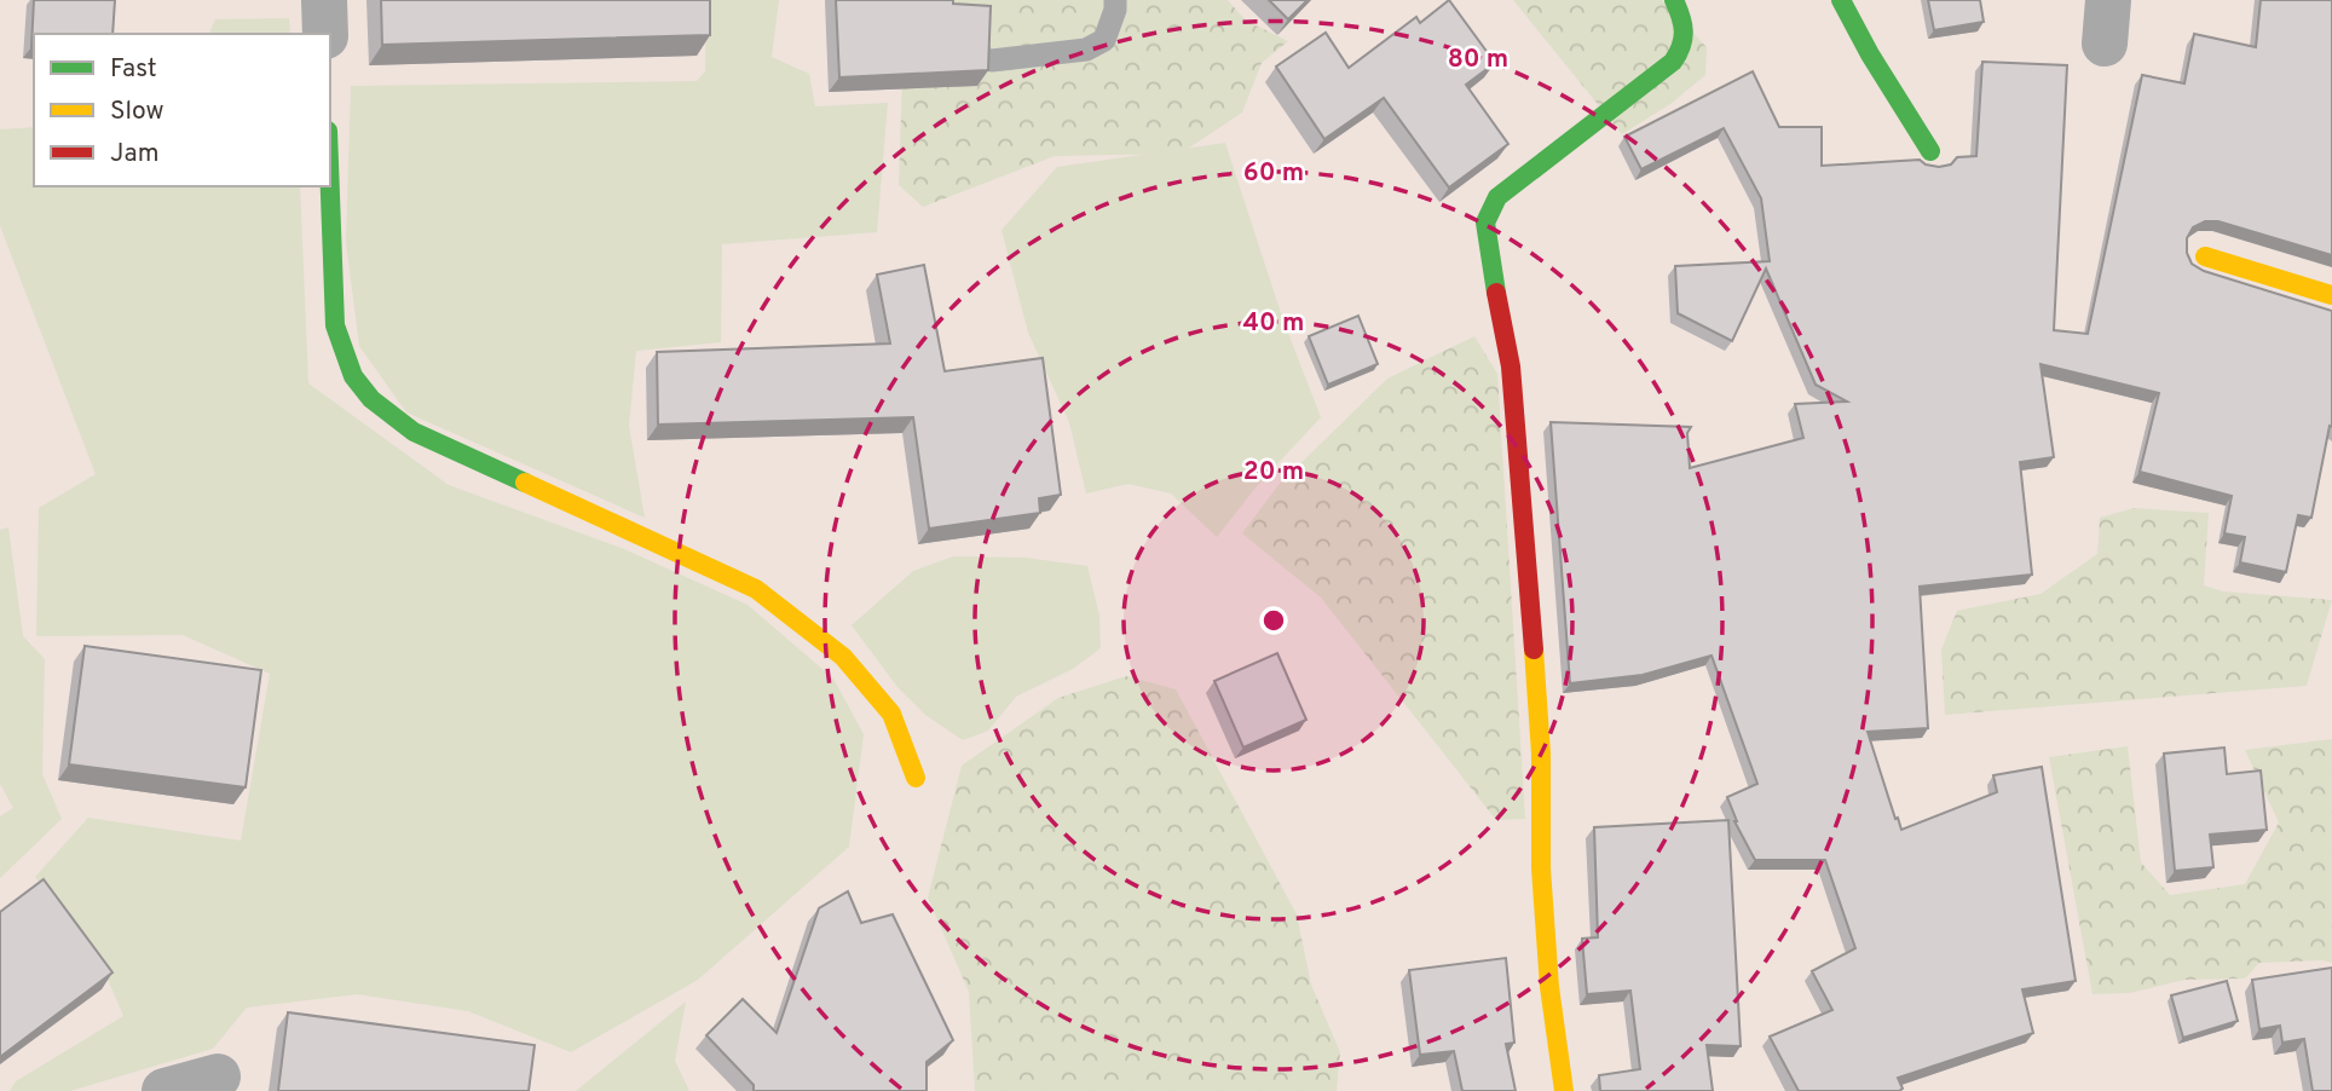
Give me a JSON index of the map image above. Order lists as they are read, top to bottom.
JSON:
{
  "legend": ["Fast", "Slow", "Jam"],
  "rings": [
    "80 m",
    "60 m",
    "40 m",
    "20 m"
  ]
}
